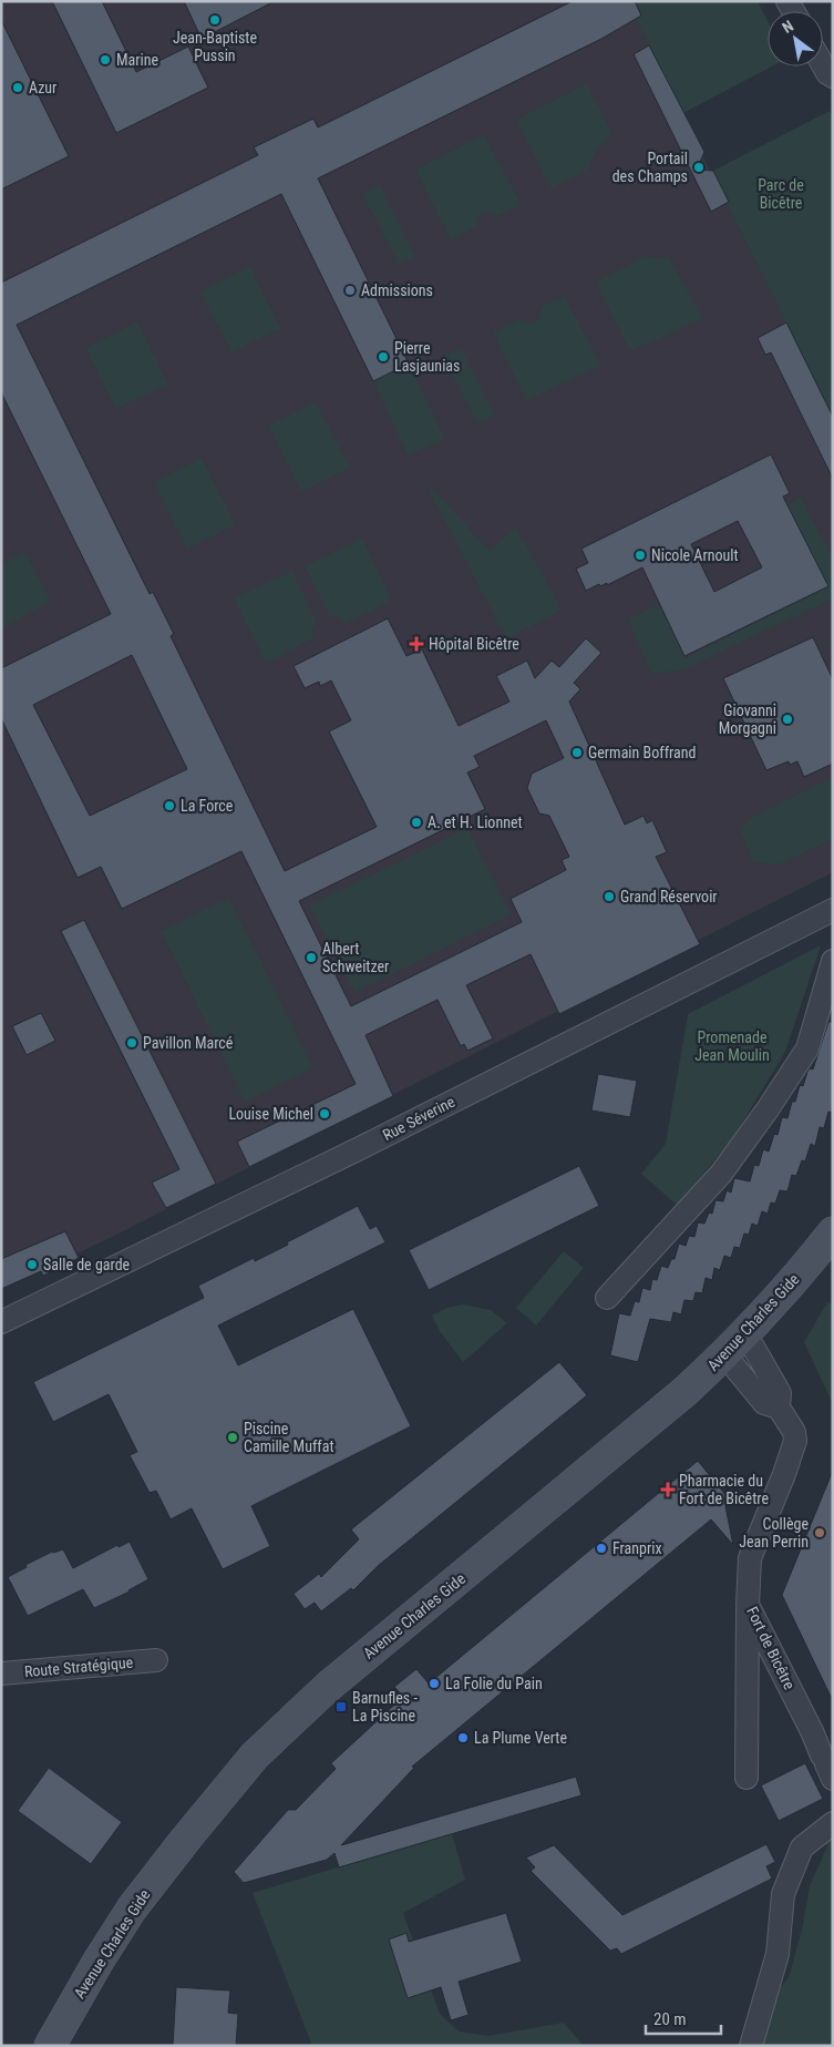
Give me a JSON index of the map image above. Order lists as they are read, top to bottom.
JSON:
{
  "streets": {
    "main road": ["Avenue Charles Gide"],
    "street": ["Rue Séverine", "Fort de Bicêtre", "Route Stratégique"]
  },
  "parks": ["Parc de Bicêtre", "Promenade Jean Moulin"],
  "places": {
    "other": [
      "Jean-Baptiste Pussin",
      "Marine",
      "Azur",
      "Portail des Champs",
      "Admissions",
      "Pierre Lasjaunias",
      "Nicole Arnoult",
      "Giovanni Morgagni",
      "Germain Boffrand",
      "La Force",
      "A. et H. Lionnet",
      "Grand Réservoir",
      "Albert Schweitzer",
      "Pavillon Marcé",
      "Louise Michel",
      "Salle de garde",
      "Piscine Camille Muffat",
      "Collège Jean Perrin",
      "Franprix",
      "La Folie du Pain",
      "La Plume Verte"
    ],
    "health": ["Hôpital Bicêtre", "Pharmacie du Fort de Bicêtre"],
    "transit": ["Barnufles - La Piscine"]
  },
  "scale_bar": "20 m",
  "north": "top left"
}
